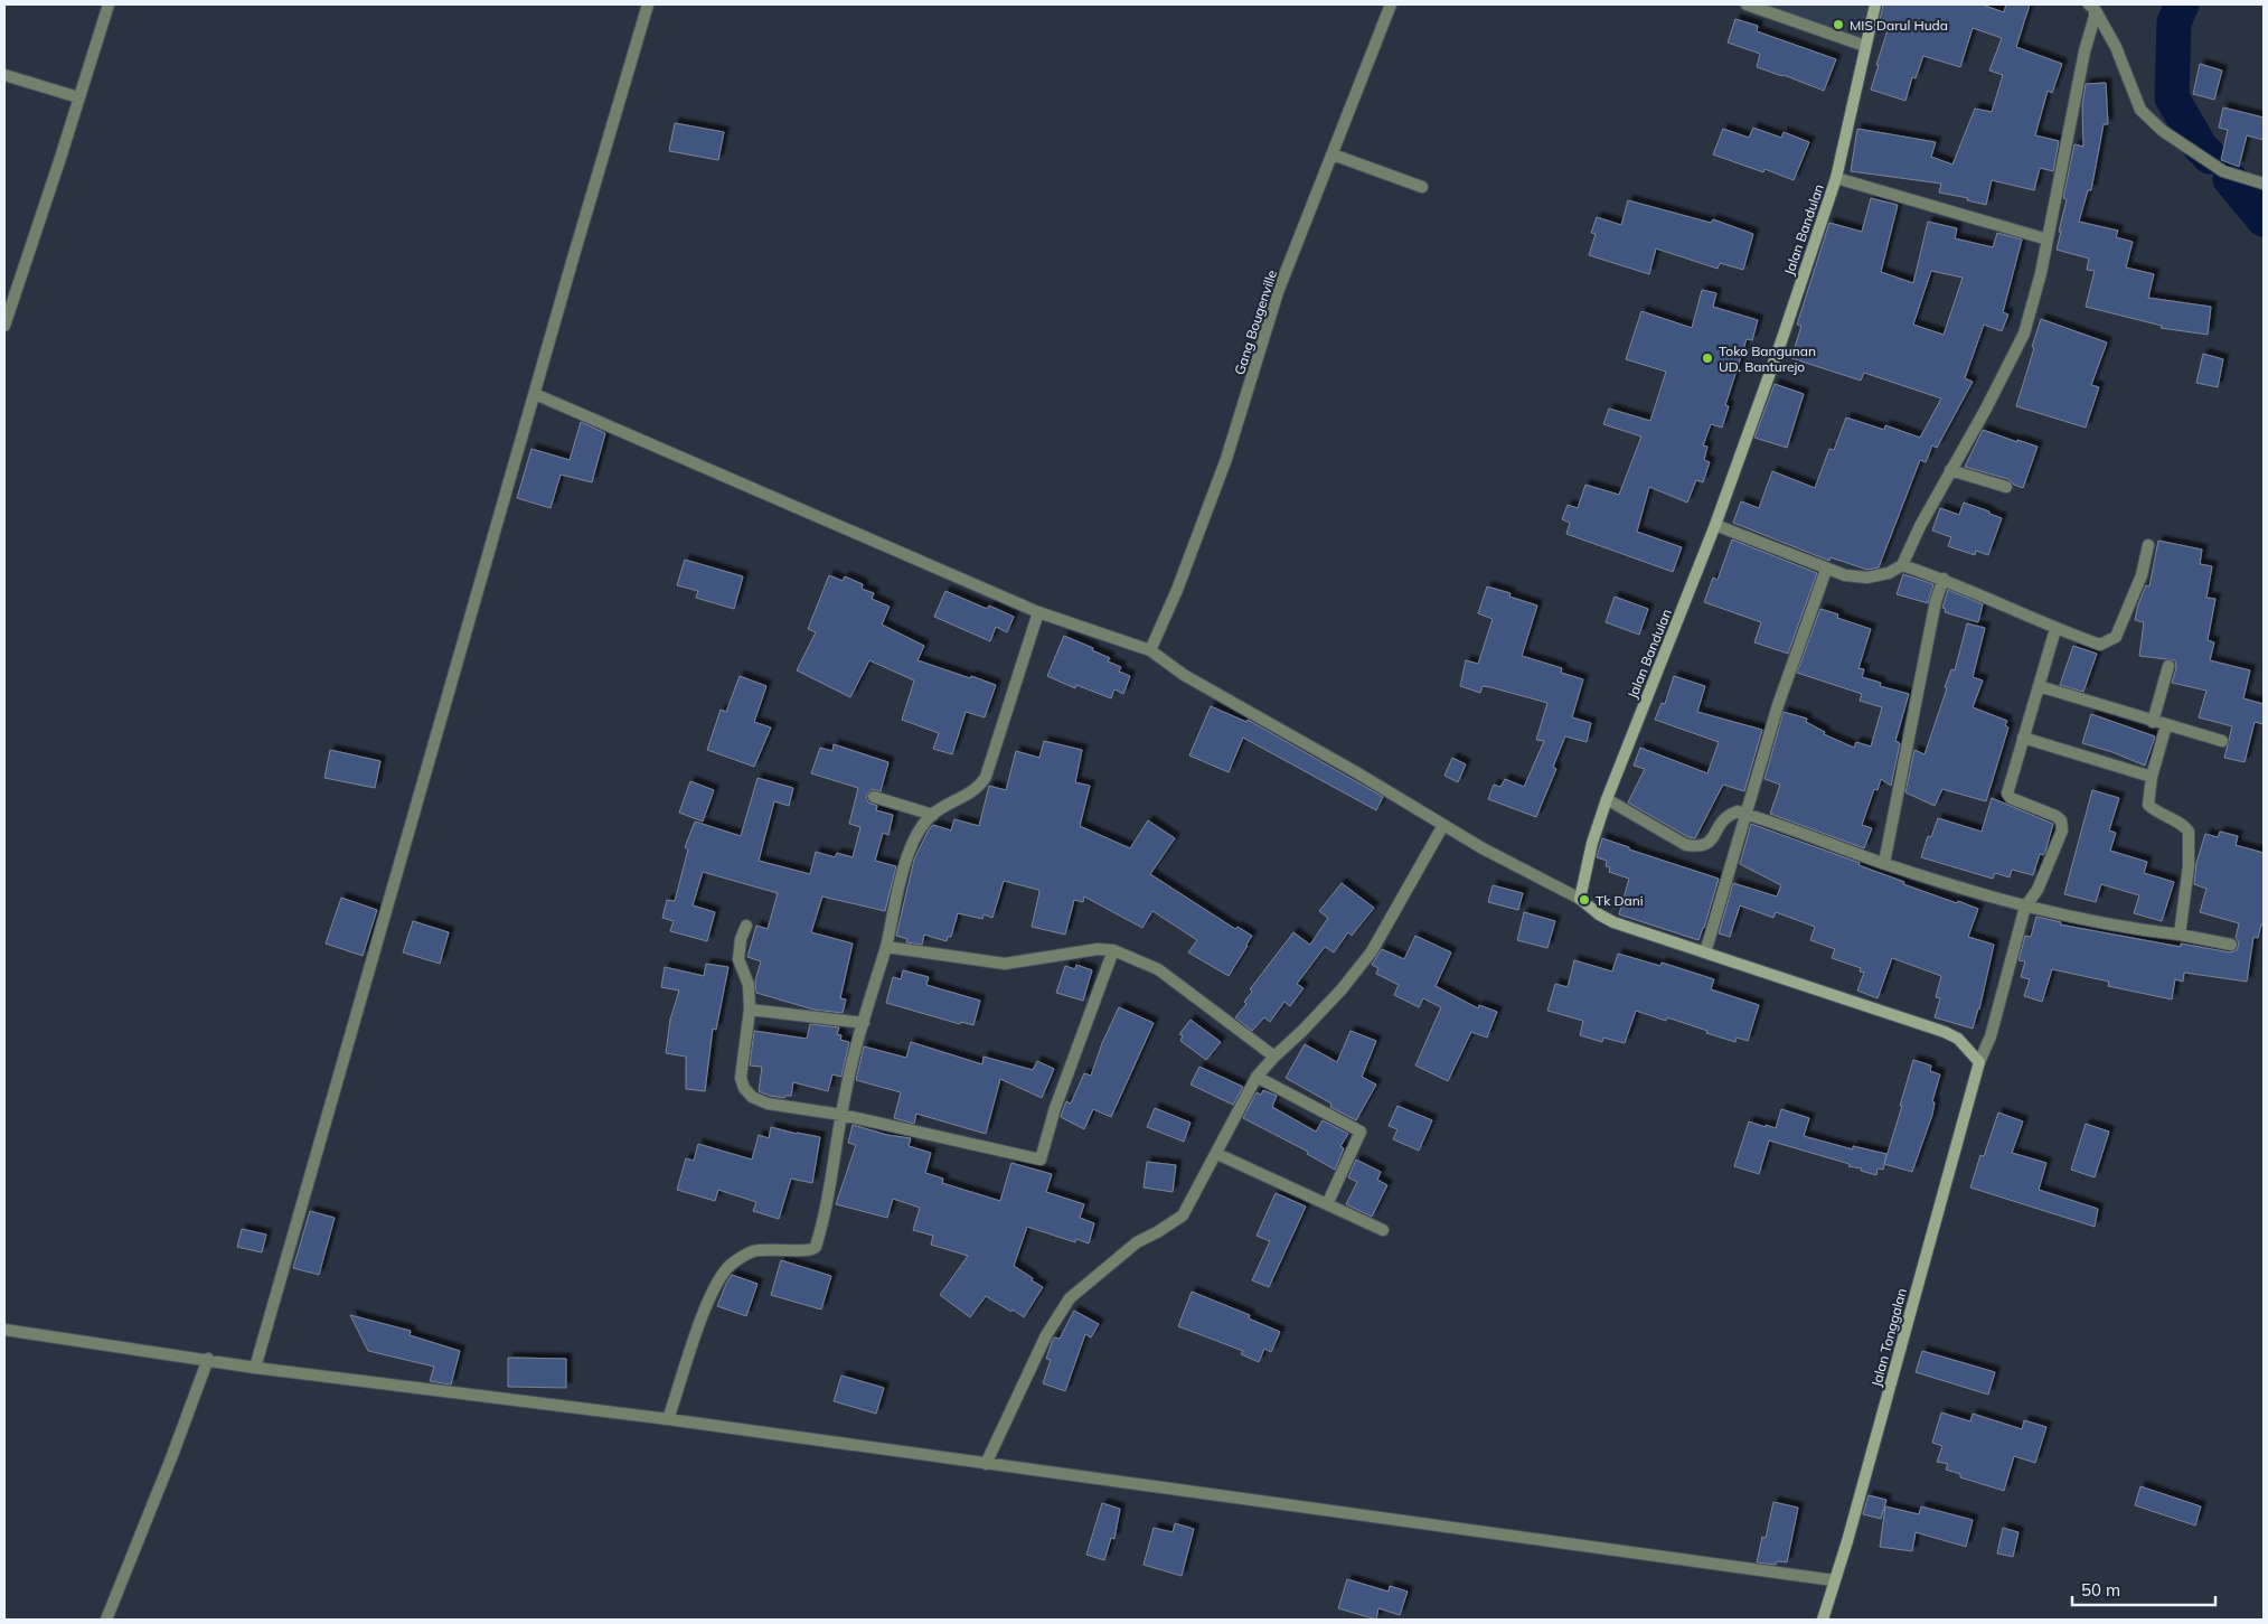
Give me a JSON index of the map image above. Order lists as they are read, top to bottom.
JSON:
{
  "streets": {
    "street": ["Jalan Bandulan", "Gang Bougenville", "Jalan Tonggalan"]
  },
  "places": ["MIS Darul Huda", "Toko Bangunan UD. Banturejo", "Tk Dani"],
  "scale_bar": "50 m"
}
